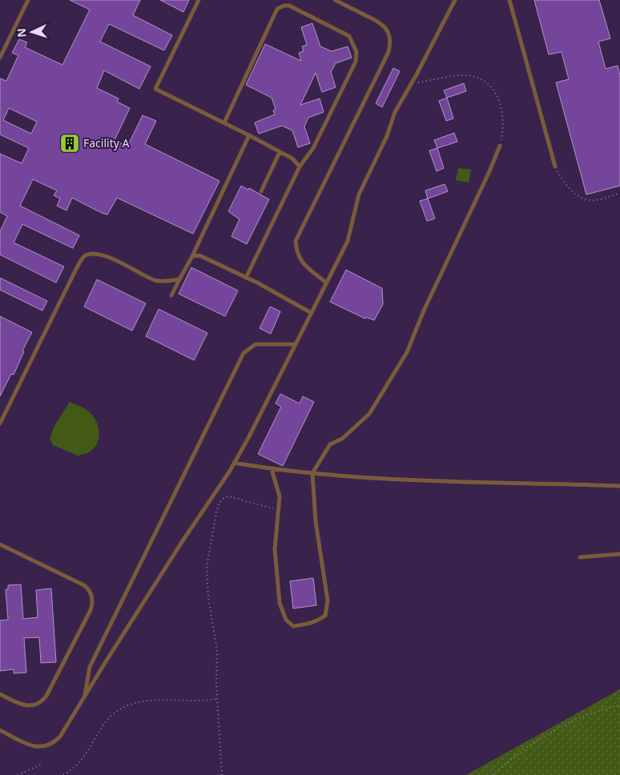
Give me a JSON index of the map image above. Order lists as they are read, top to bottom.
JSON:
{
  "places": {
    "building": ["Facility A"]
  },
  "north": "left"
}
